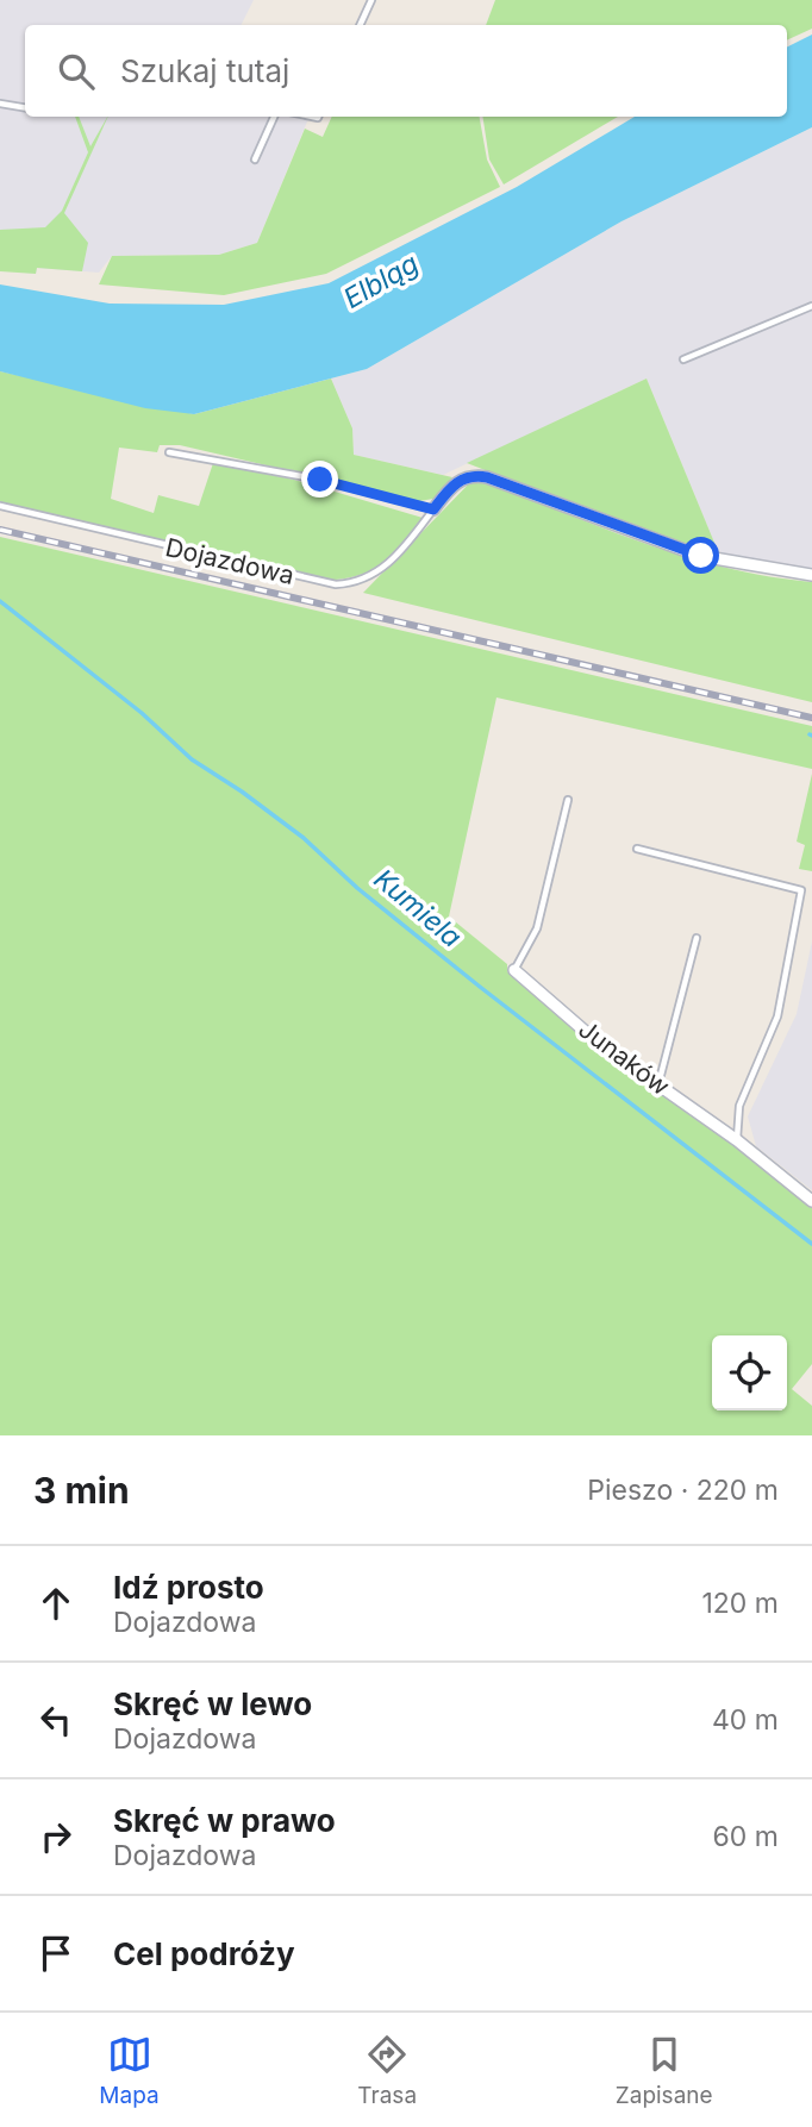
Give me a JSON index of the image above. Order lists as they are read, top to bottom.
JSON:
{
  "streets": {
    "street": ["Dojazdowa", "Junaków"]
  },
  "water": ["Elbląg", "Kumiela"],
  "page": {
    "search": "Szukaj tutaj",
    "heading": ["3 min", "Pieszo · 220 m"],
    "list": [
      ["Idź prosto", "Dojazdowa", "120 m"],
      ["Skręć w lewo", "Dojazdowa", "40 m"],
      ["Skręć w prawo", "Dojazdowa", "60 m"],
      "Cel podróży"
    ],
    "nav": ["Mapa", "Trasa", "Zapisane"]
  }
}
